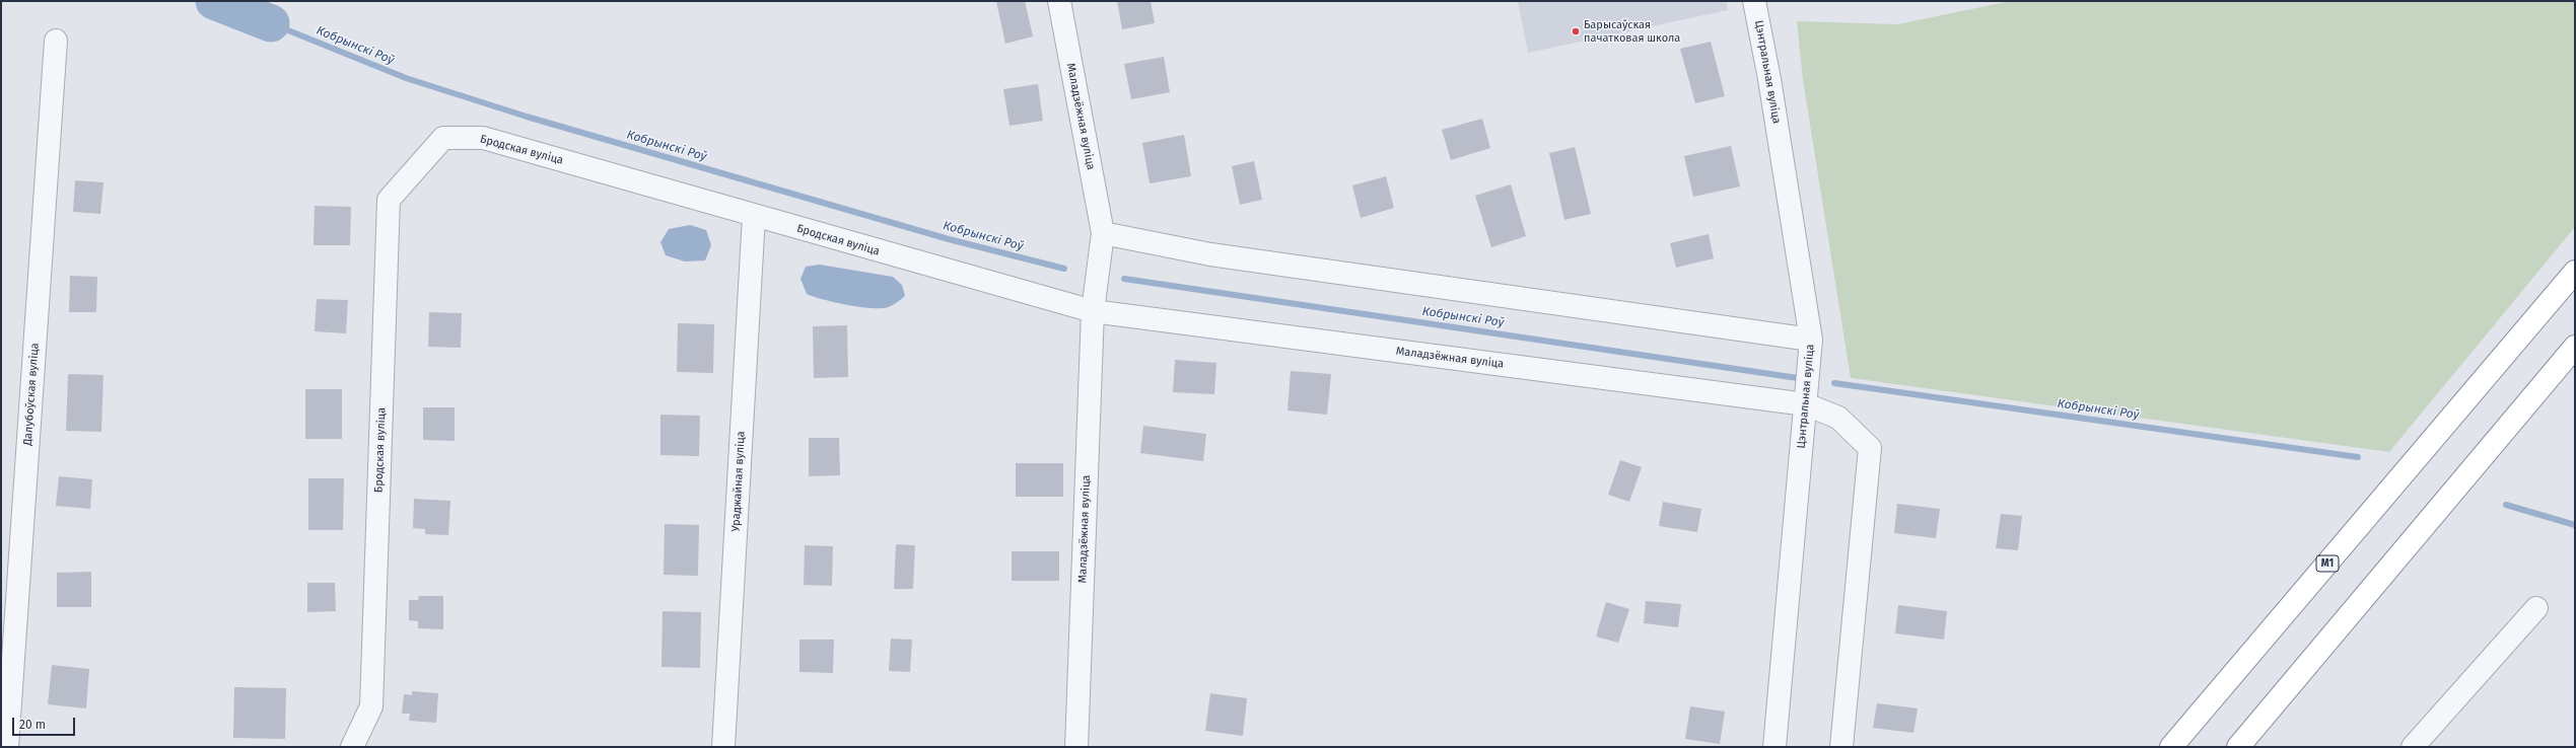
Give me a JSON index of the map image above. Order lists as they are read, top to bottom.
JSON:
{
  "streets": {
    "highway": ["М1"],
    "street": [
      "Цэнтральная вуліца",
      "Маладзёжная вуліца",
      "Бродская вуліца",
      "Далубоўская вуліца",
      "Ураджайная вуліца"
    ]
  },
  "crossings": [
    ["Цэнтральная вуліца", "Маладзёжная вуліца"],
    ["Маладзёжная вуліца", "Бродская вуліца"],
    ["Бродская вуліца", "Ураджайная вуліца"]
  ],
  "water": ["Кобрынскі Роў"],
  "places": ["Барысаўская пачатковая школа"],
  "scale_bar": "20 m"
}
